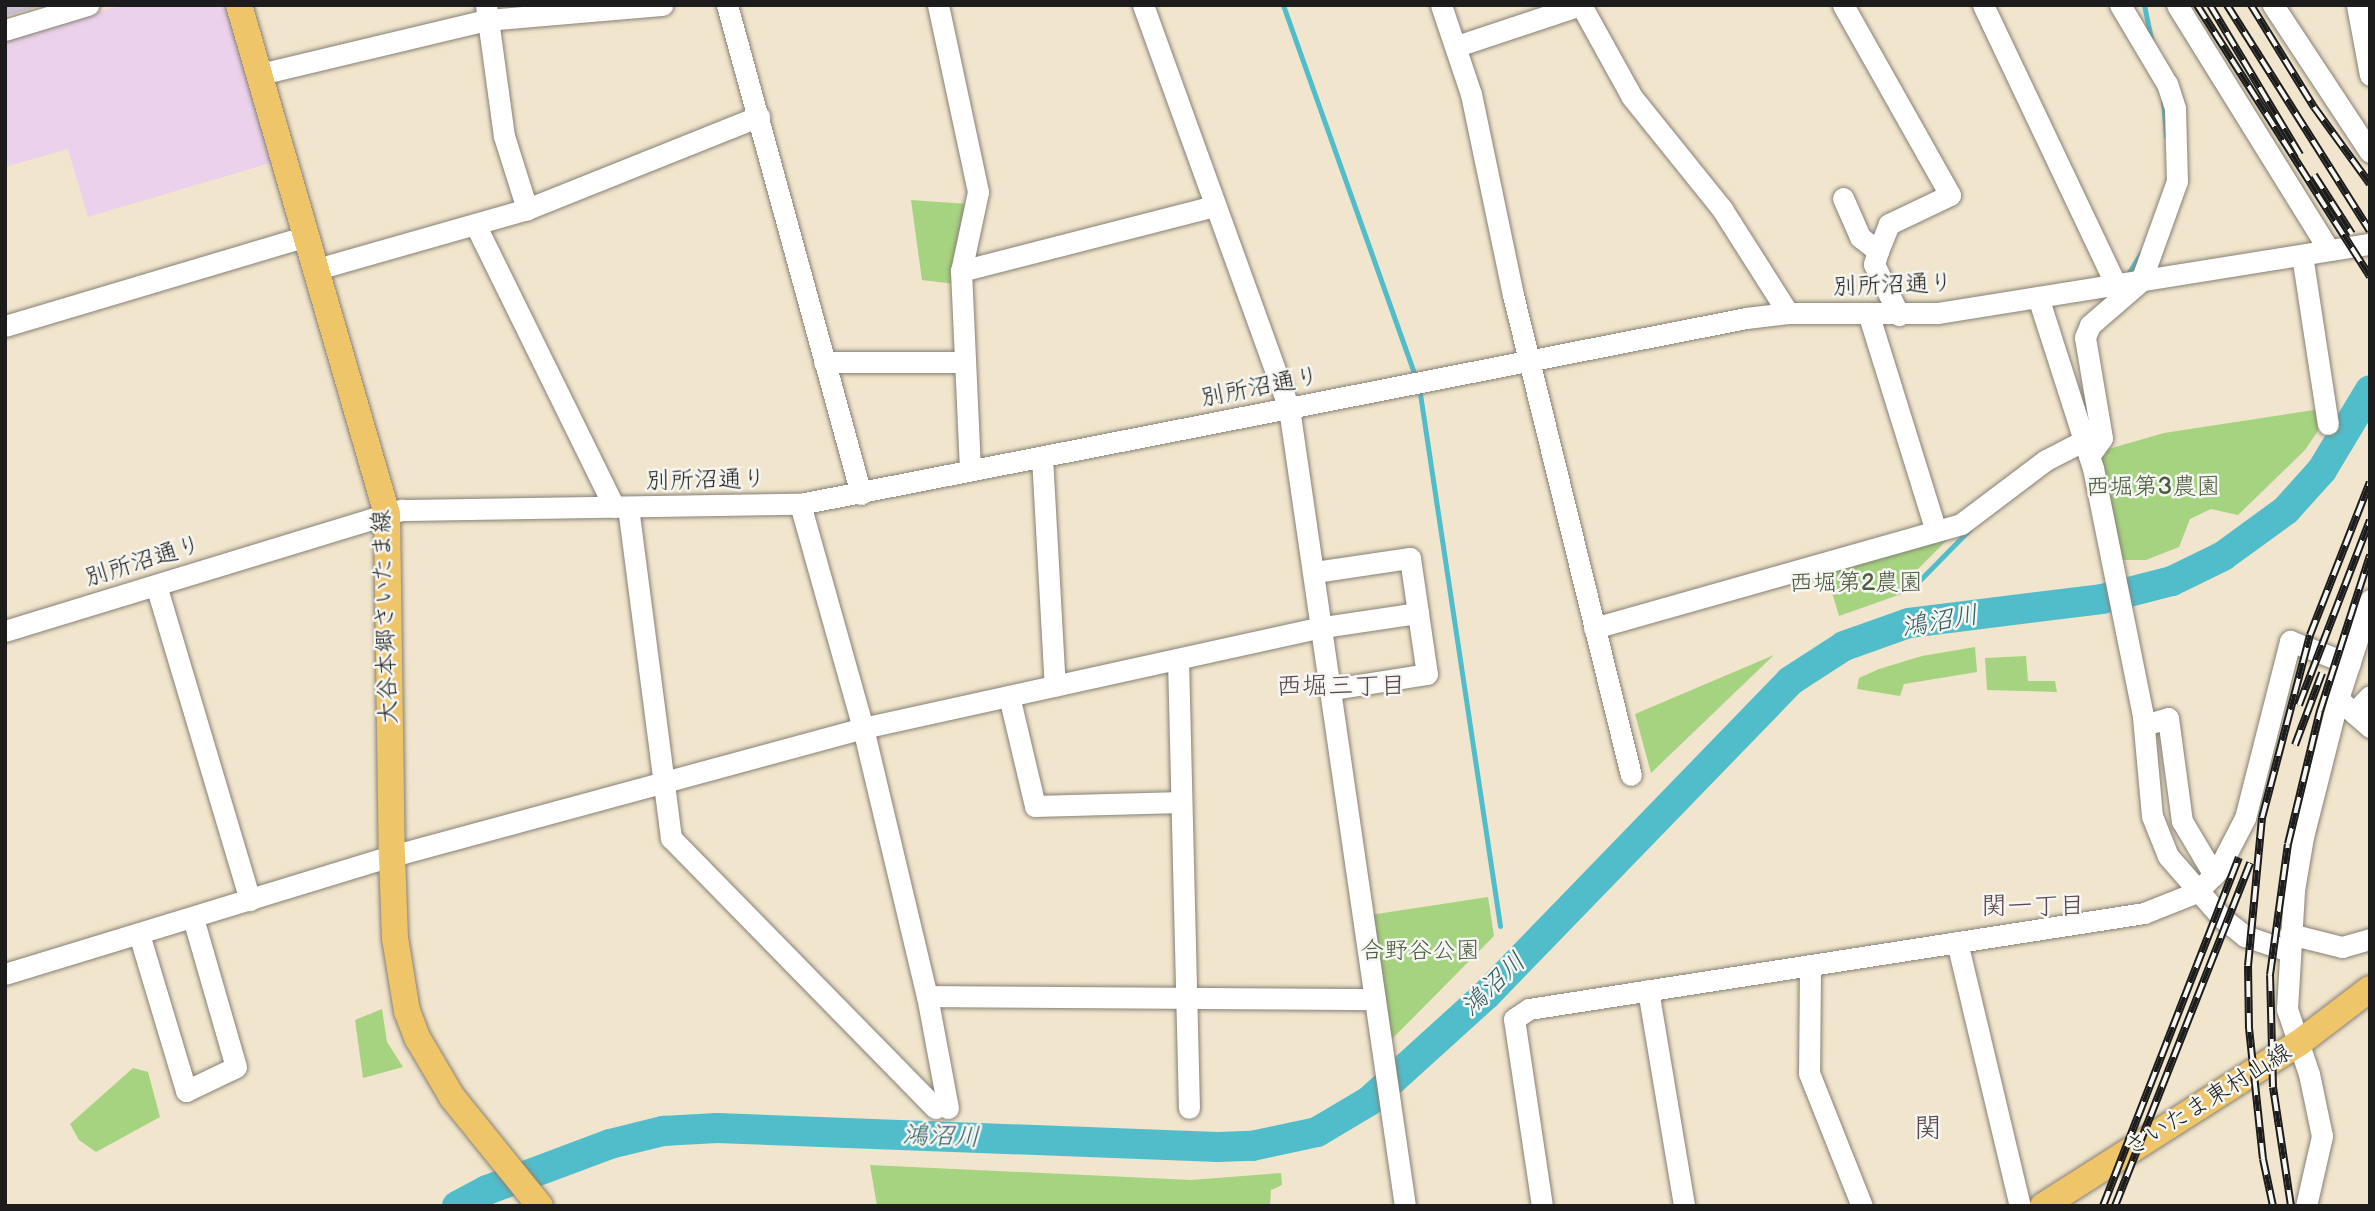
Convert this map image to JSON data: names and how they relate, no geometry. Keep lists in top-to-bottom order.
{
  "streets": {
    "main road": ["大谷本郷さいたま線", "さいたま東村山線"],
    "street": ["別所沼通り"]
  },
  "crossings": [
    ["別所沼通り", "大谷本郷さいたま線"]
  ],
  "districts": ["西堀三丁目", "関一丁目", "関"],
  "water": ["鴻沼川"],
  "parks": ["西堀第3農園", "西堀第2農園", "合野谷公園"]
}
